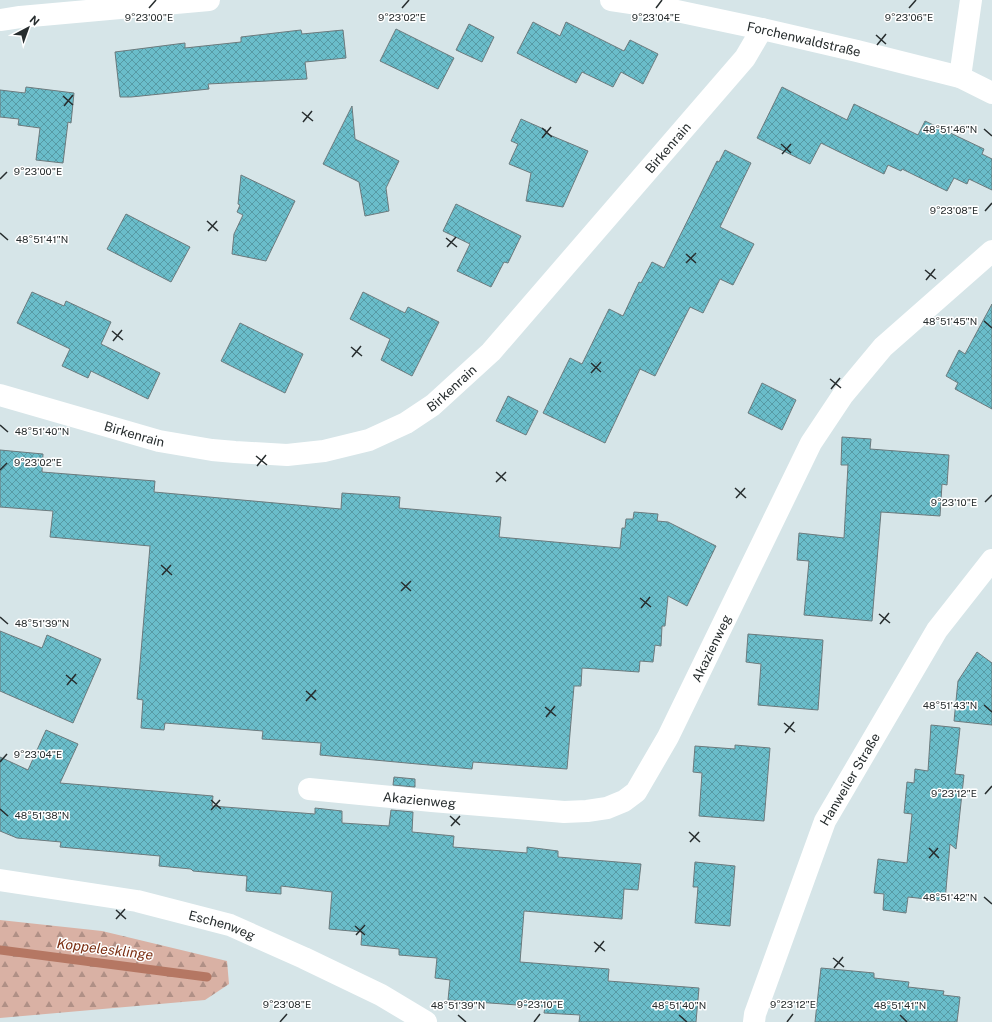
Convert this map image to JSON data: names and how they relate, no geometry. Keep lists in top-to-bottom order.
{
  "streets": {
    "street": [
      "Forchenwaldstraße",
      "Birkenrain",
      "Akazienweg",
      "Hanweiler Straße",
      "Eschenweg"
    ]
  },
  "crossings": [
    ["Forchenwaldstraße", "Birkenrain"]
  ],
  "water": ["Koppelesklinge"],
  "north": "top right",
  "coordinates": [
    "9°23'00\"E",
    "9°23'02\"E",
    "9°23'04\"E",
    "9°23'06\"E",
    "48°51'46\"N",
    "9°23'08\"E",
    "48°51'41\"N",
    "48°51'45\"N",
    "48°51'40\"N",
    "9°23'10\"E",
    "48°51'39\"N",
    "48°51'43\"N",
    "9°23'12\"E",
    "48°51'38\"N",
    "48°51'42\"N"
  ]
}
